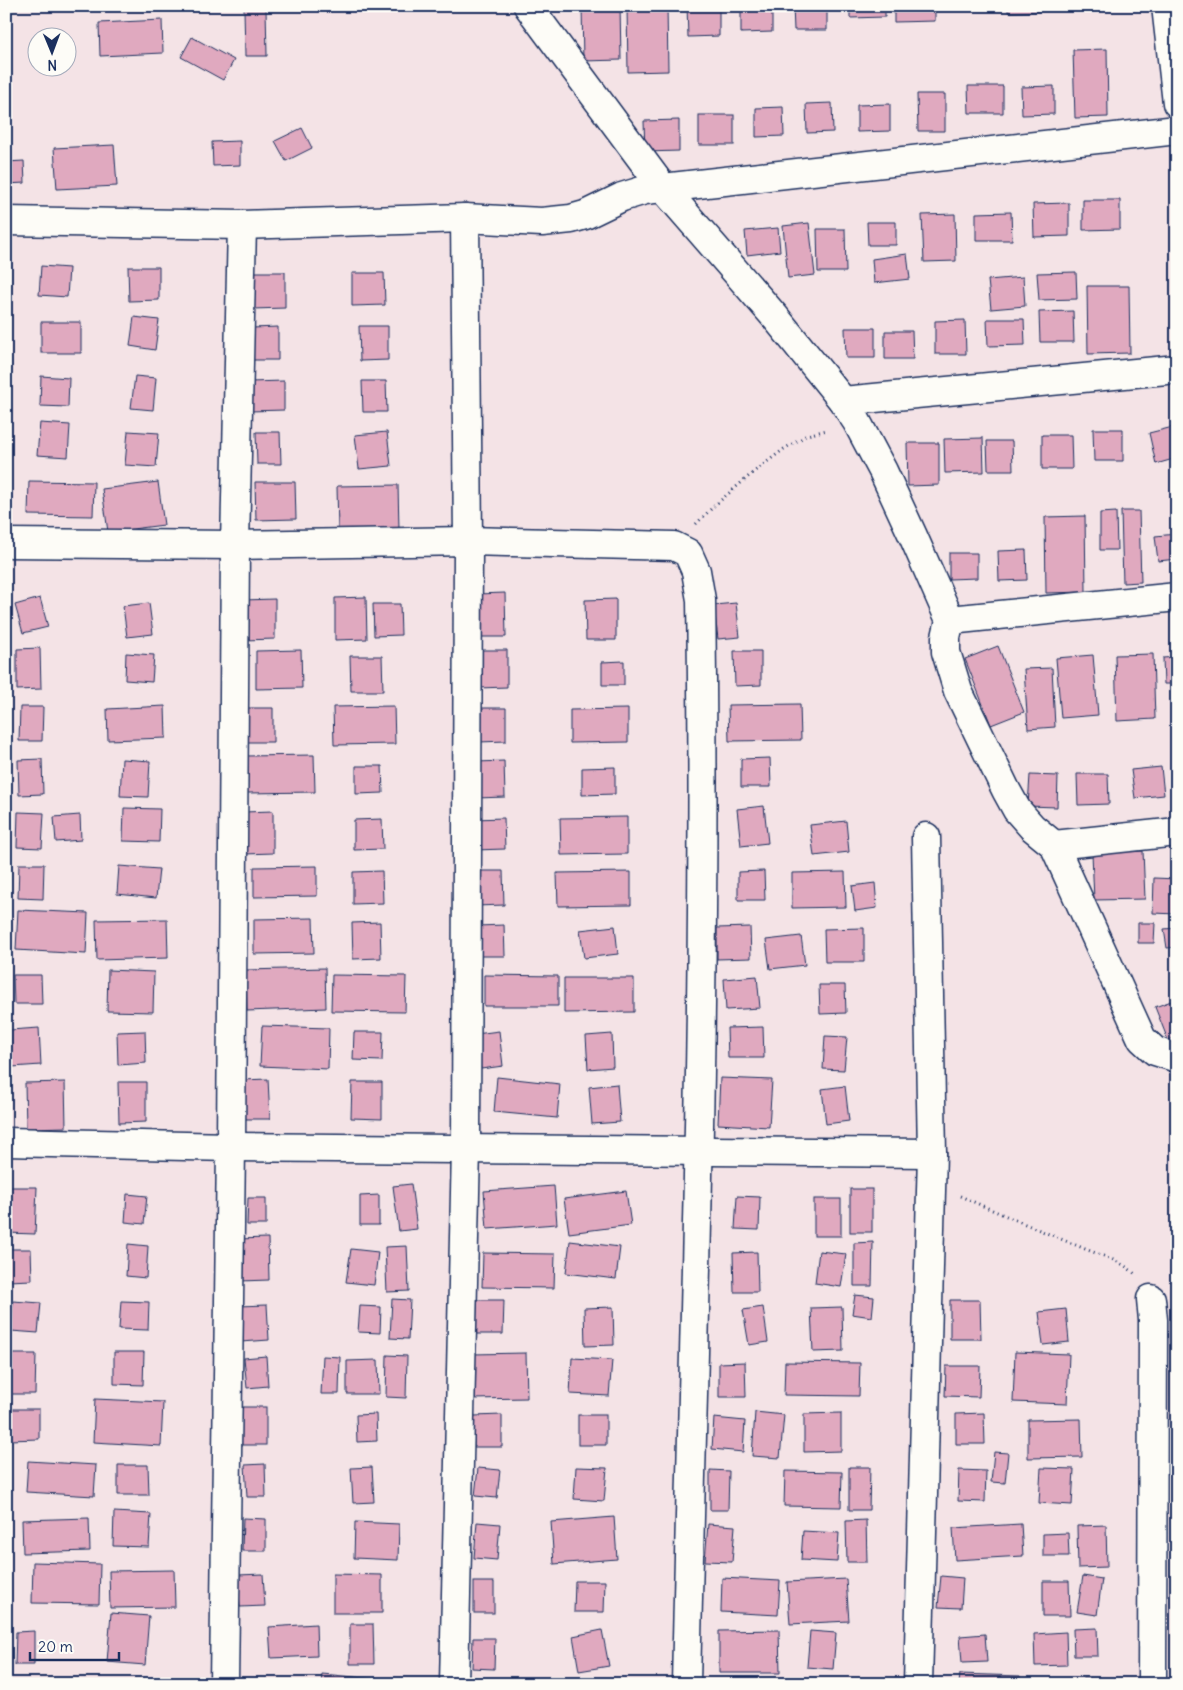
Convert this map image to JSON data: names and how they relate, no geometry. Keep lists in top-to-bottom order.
{
  "scale_bar": "20 m",
  "north": "bottom"
}
